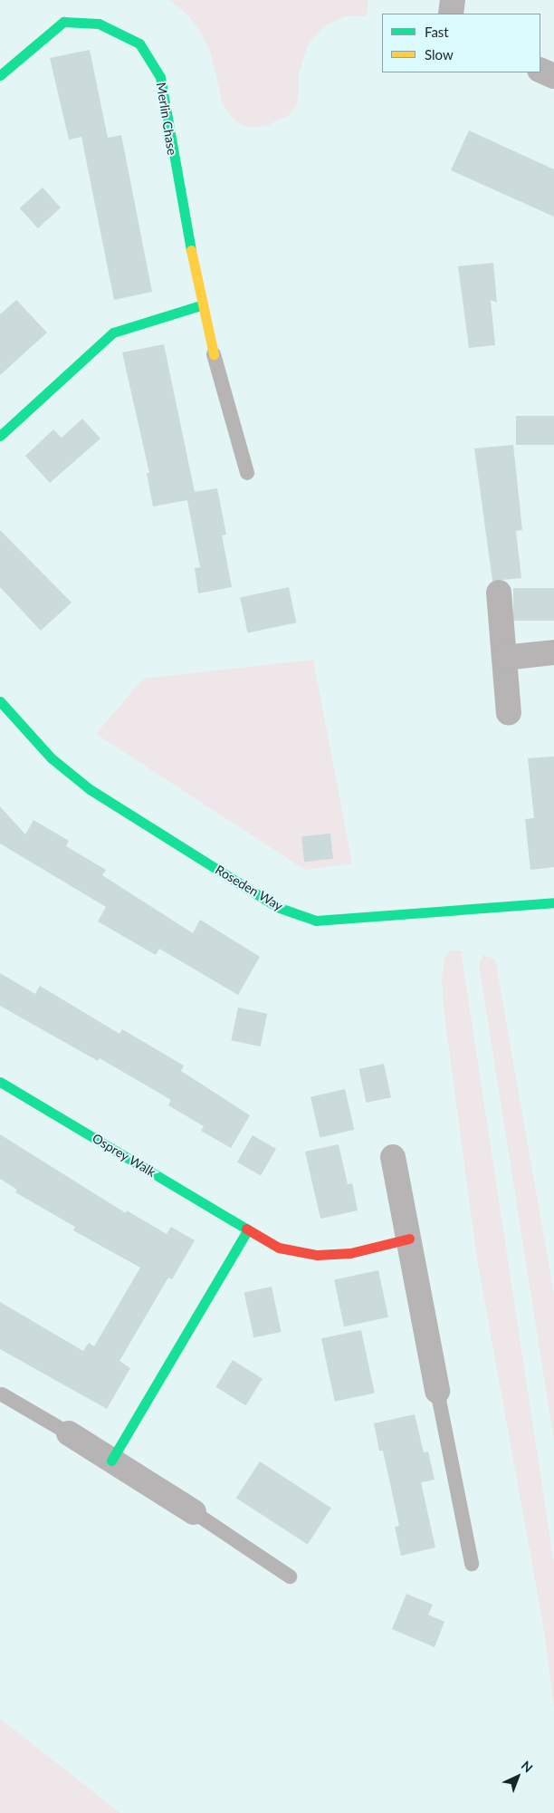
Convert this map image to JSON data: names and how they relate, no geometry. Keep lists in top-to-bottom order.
{
  "streets": {
    "street": ["Merlin Chase", "Roseden Way", "Osprey Walk"]
  },
  "legend": ["Fast", "Slow"],
  "north": "top right"
}
